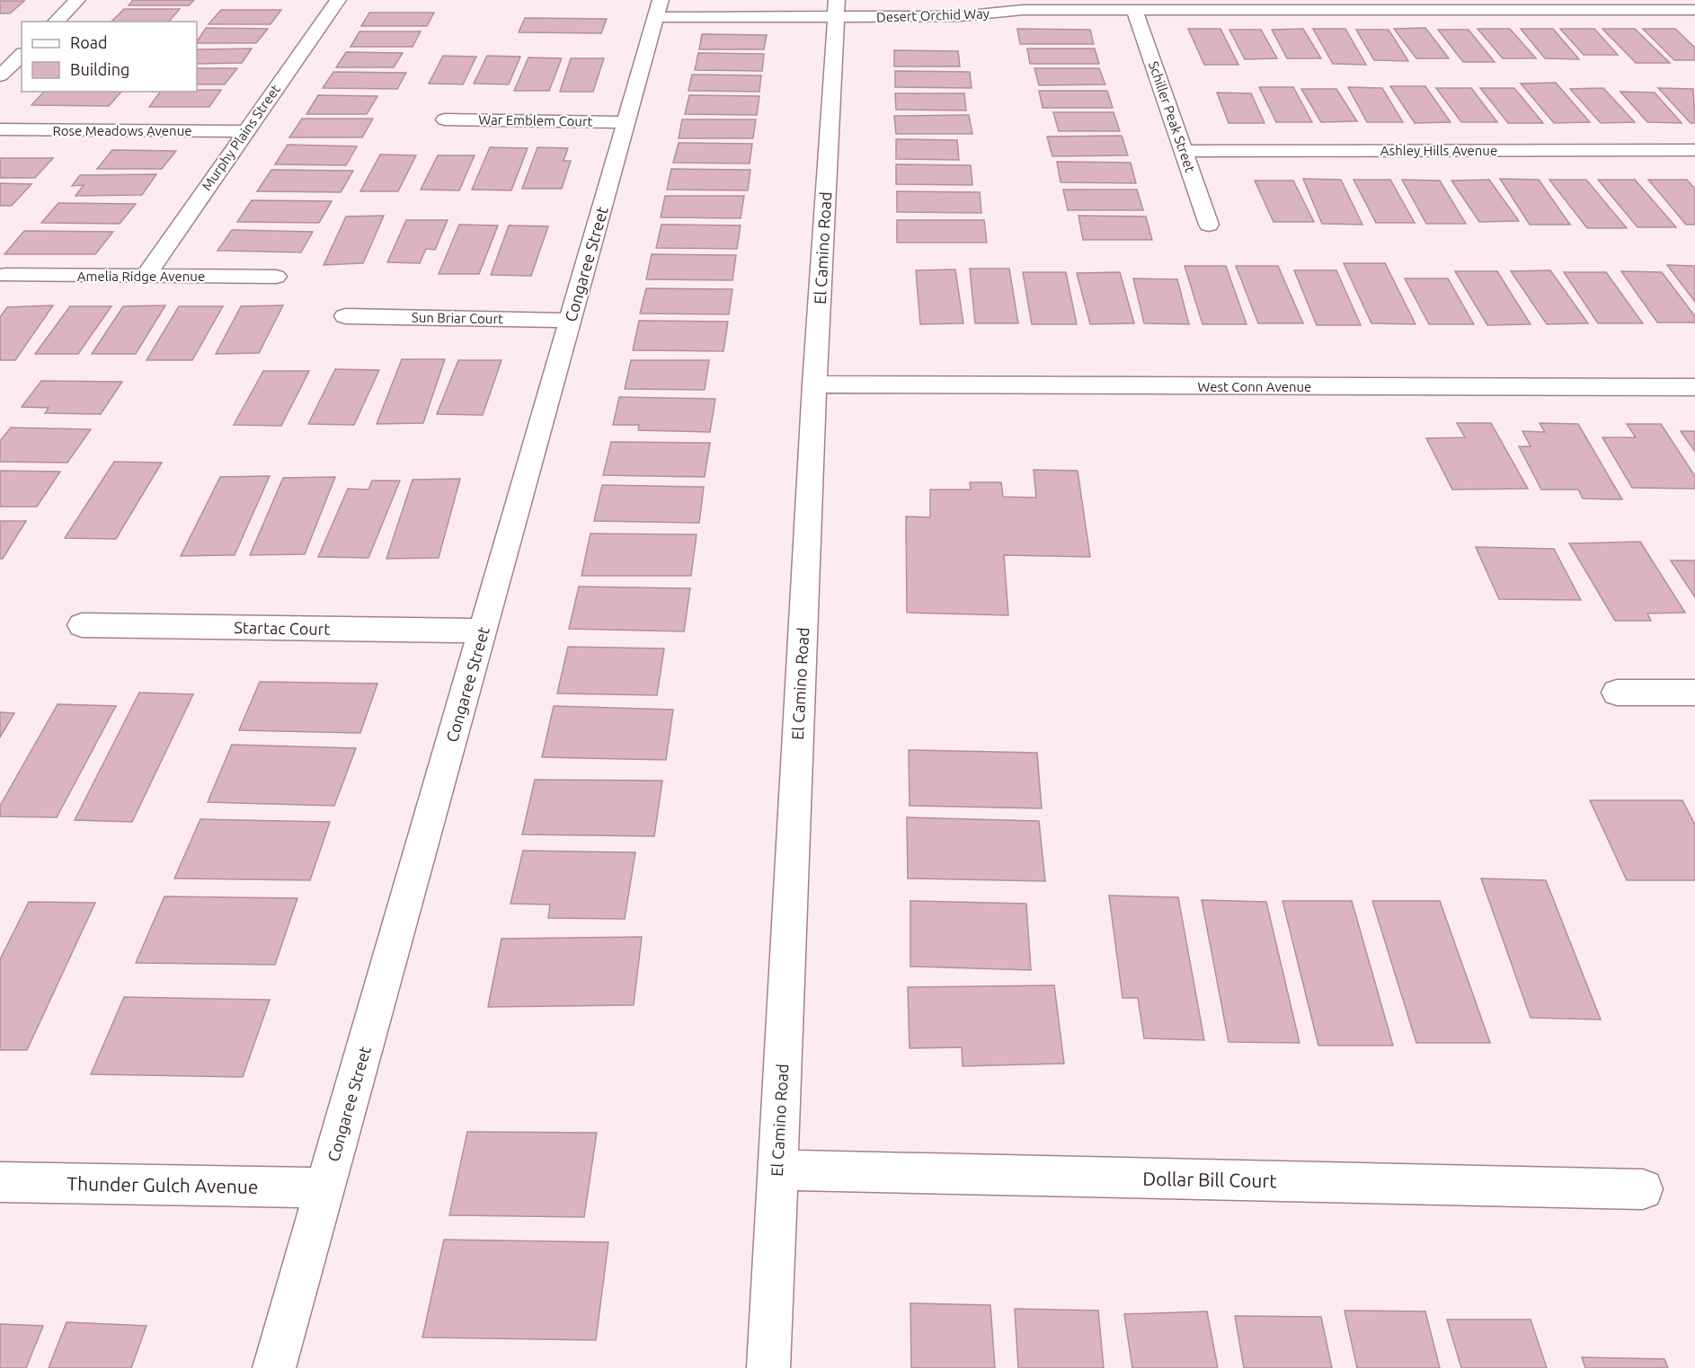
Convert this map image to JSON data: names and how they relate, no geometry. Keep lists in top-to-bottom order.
{
  "streets": {
    "street": [
      "Desert Orchid Way",
      "Schiller Peak Street",
      "War Emblem Court",
      "Rose Meadows Avenue",
      "Murphy Plains Street",
      "Ashley Hills Avenue",
      "El Camino Road",
      "Congaree Street",
      "Amelia Ridge Avenue",
      "Sun Briar Court",
      "West Conn Avenue",
      "Startac Court",
      "Dollar Bill Court",
      "Thunder Gulch Avenue"
    ]
  },
  "crossings": [
    ["Desert Orchid Way", "Schiller Peak Street"],
    ["Desert Orchid Way", "El Camino Road"],
    ["Desert Orchid Way", "Congaree Street"],
    ["Schiller Peak Street", "Ashley Hills Avenue"],
    ["War Emblem Court", "Congaree Street"],
    ["Rose Meadows Avenue", "Murphy Plains Street"],
    ["Murphy Plains Street", "Amelia Ridge Avenue"],
    ["El Camino Road", "West Conn Avenue"],
    ["El Camino Road", "Dollar Bill Court"],
    ["Congaree Street", "Sun Briar Court"],
    ["Congaree Street", "Startac Court"],
    ["Congaree Street", "Thunder Gulch Avenue"]
  ],
  "legend": ["Road", "Building"]
}
